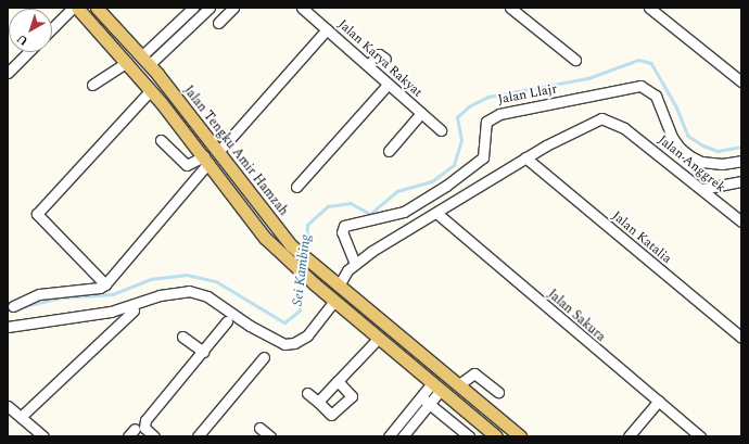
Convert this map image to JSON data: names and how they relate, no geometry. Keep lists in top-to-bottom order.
{
  "streets": {
    "main road": ["Jalan Tengku Amir Hamzah"],
    "street": [
      "Jalan Karya Rakyat",
      "Jalan Llajr",
      "Jalan Anggrek",
      "Jalan Katalia",
      "Jalan Sakura"
    ]
  },
  "crossings": [
    ["Jalan Anggrek", "Jalan Katalia"]
  ],
  "water": ["Sei Kambing"],
  "north": "bottom left"
}
